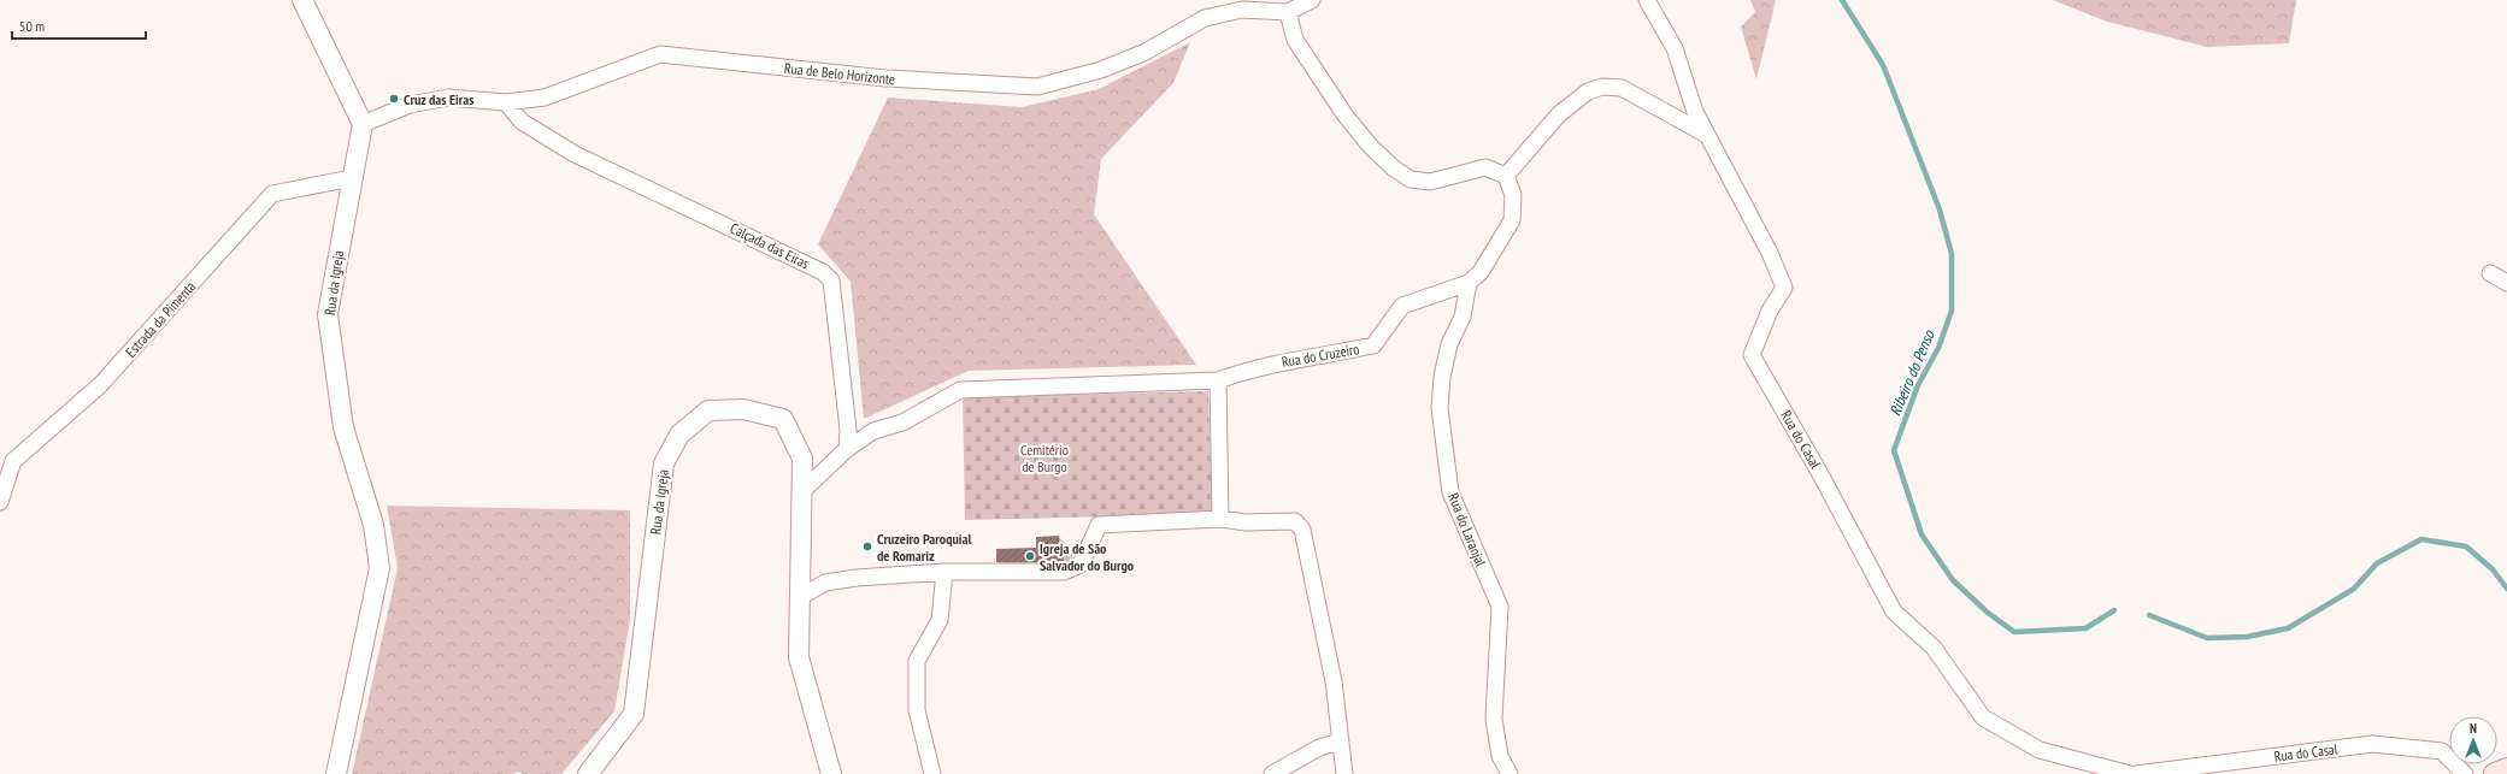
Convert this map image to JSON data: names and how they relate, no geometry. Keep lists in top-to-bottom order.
{
  "streets": {
    "street": [
      "Rua de Belo Horizonte",
      "Calçada das Eiras",
      "Rua da Igreja",
      "Estrada da Pimenta",
      "Rua do Cruzeiro",
      "Rua do Casal",
      "Rua do Laranjal"
    ]
  },
  "crossings": [
    ["Rua de Belo Horizonte", "Calçada das Eiras"],
    ["Rua de Belo Horizonte", "Rua da Igreja"],
    ["Calçada das Eiras", "Rua do Cruzeiro"],
    ["Rua da Igreja", "Estrada da Pimenta"],
    ["Rua do Cruzeiro", "Rua do Laranjal"]
  ],
  "water": ["Ribeiro do Penso"],
  "parks": ["Cemitério de Burgo"],
  "places": ["Cruz das Eiras", "Cruzeiro Paroquial de Romariz", "Igreja de São Salvador do Burgo"],
  "scale_bar": "50 m",
  "north": "top"
}
